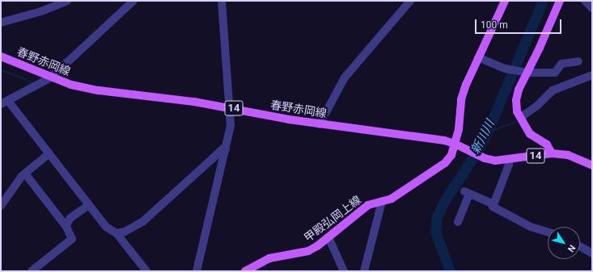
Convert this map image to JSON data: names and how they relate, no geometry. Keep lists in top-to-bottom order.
{
  "streets": {
    "main road": ["春野赤岡線", "14", "甲殿弘岡上線"]
  },
  "crossings": [
    ["春野赤岡線", "甲殿弘岡上線"]
  ],
  "water": ["新川川"],
  "scale_bar": "100 m",
  "north": "bottom right"
}
